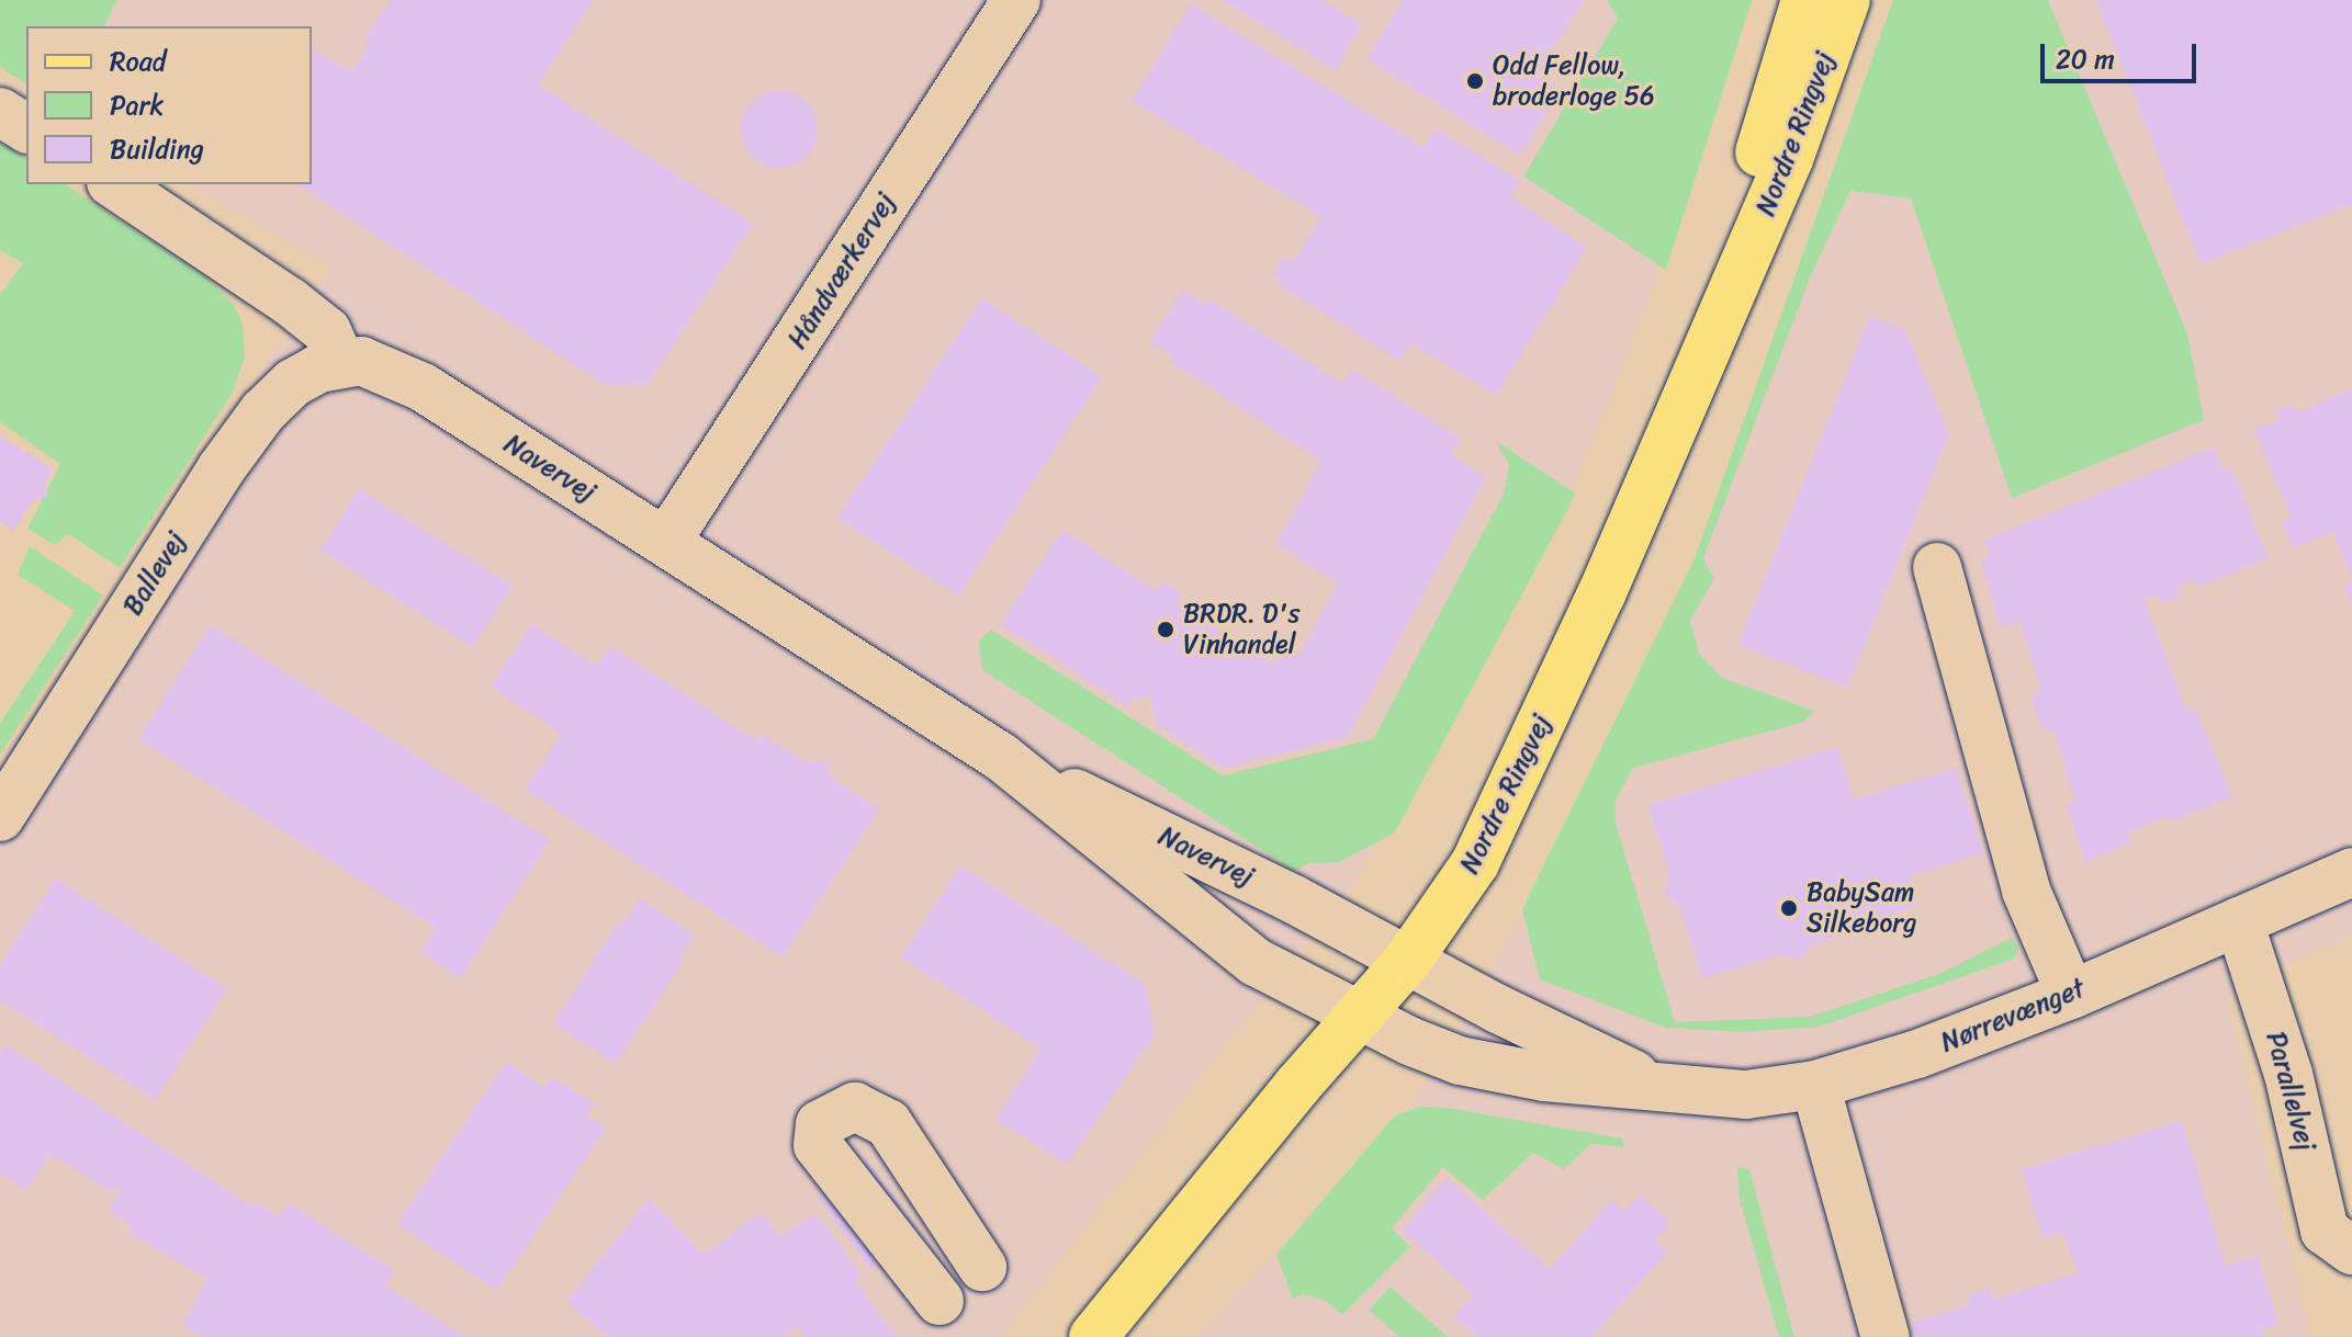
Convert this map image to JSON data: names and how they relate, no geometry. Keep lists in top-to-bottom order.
{
  "streets": {
    "main road": ["Nordre Ringvej"],
    "street": [
      "Håndværkervej",
      "Navervej",
      "Ballevej",
      "Nørrevænget",
      "Parallelvej"
    ]
  },
  "crossings": [
    ["Nordre Ringvej", "Navervej"],
    ["Nordre Ringvej", "Nørrevænget"],
    ["Håndværkervej", "Navervej"],
    ["Navervej", "Ballevej"],
    ["Navervej", "Nørrevænget"],
    ["Nørrevænget", "Parallelvej"]
  ],
  "places": ["Odd Fellow, broderloge 56", "BRDR. D's Vinhandel", "BabySam Silkeborg"],
  "legend": ["Road", "Park", "Building"],
  "scale_bar": "20 m"
}
